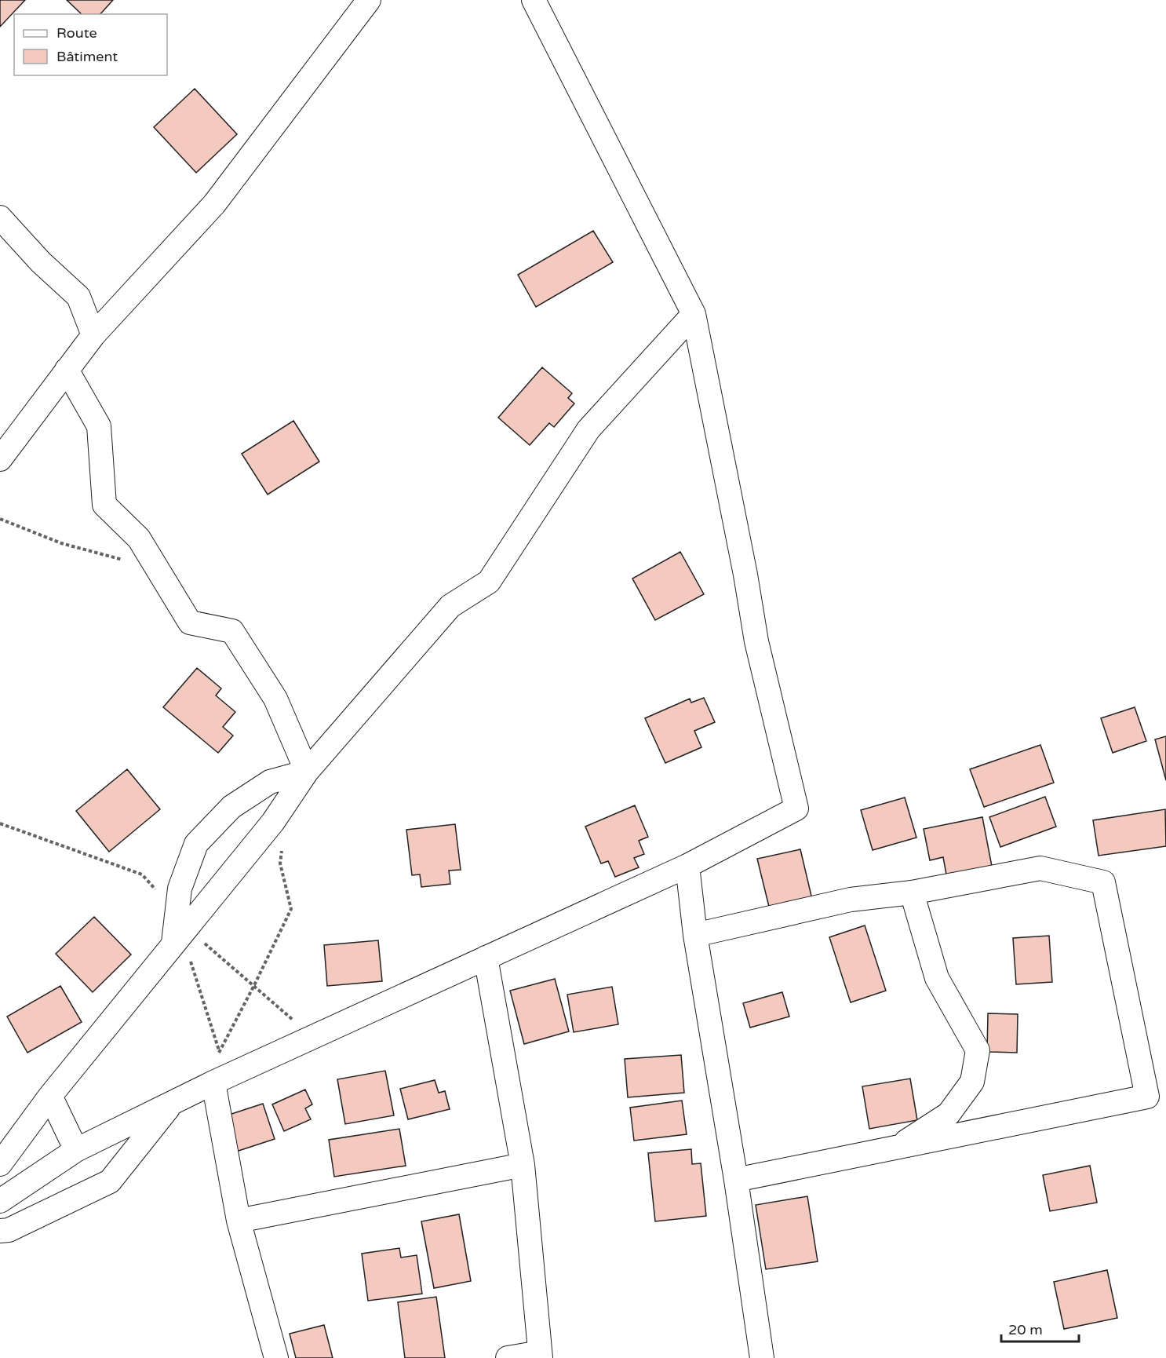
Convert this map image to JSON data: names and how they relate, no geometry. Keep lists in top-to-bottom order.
{
  "legend": ["Route", "Bâtiment"],
  "scale_bar": "20 m"
}
